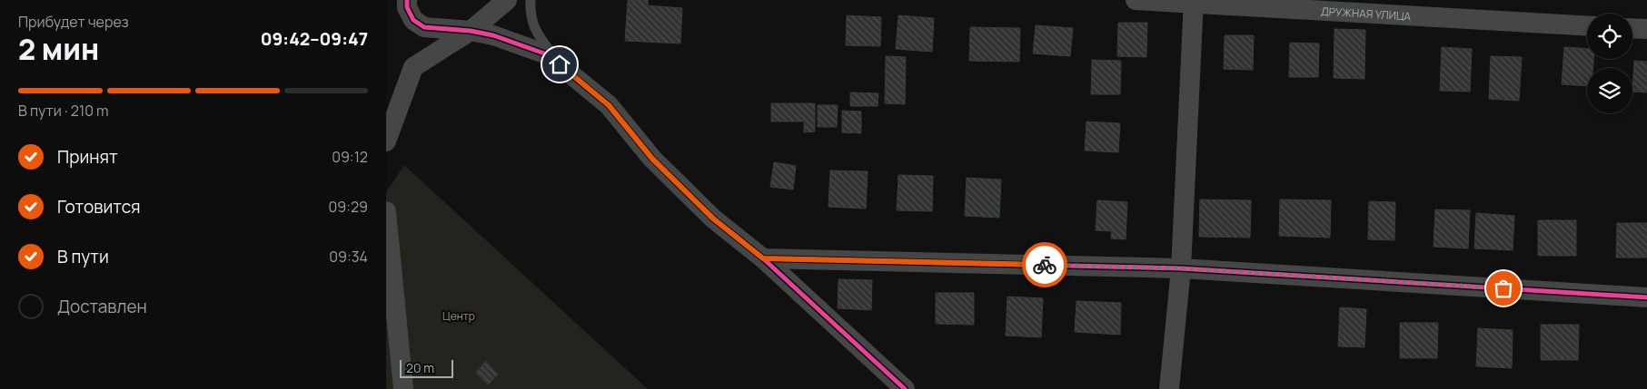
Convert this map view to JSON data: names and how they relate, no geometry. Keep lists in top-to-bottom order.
{
  "streets": {
    "street": ["ДРУЖНАЯ УЛИЦА"]
  },
  "parks": ["Центр"],
  "scale_bar": "20 m",
  "page": {
    "heading": ["2 мин", "Прибудет через", "09:42–09:47"],
    "bar": "В пути · 210 m",
    "list": [
      ["Принят", "09:12"],
      ["Готовится", "09:29"],
      ["В пути", "09:34"],
      "Доставлен"
    ],
    "scale": "20 m"
  }
}
